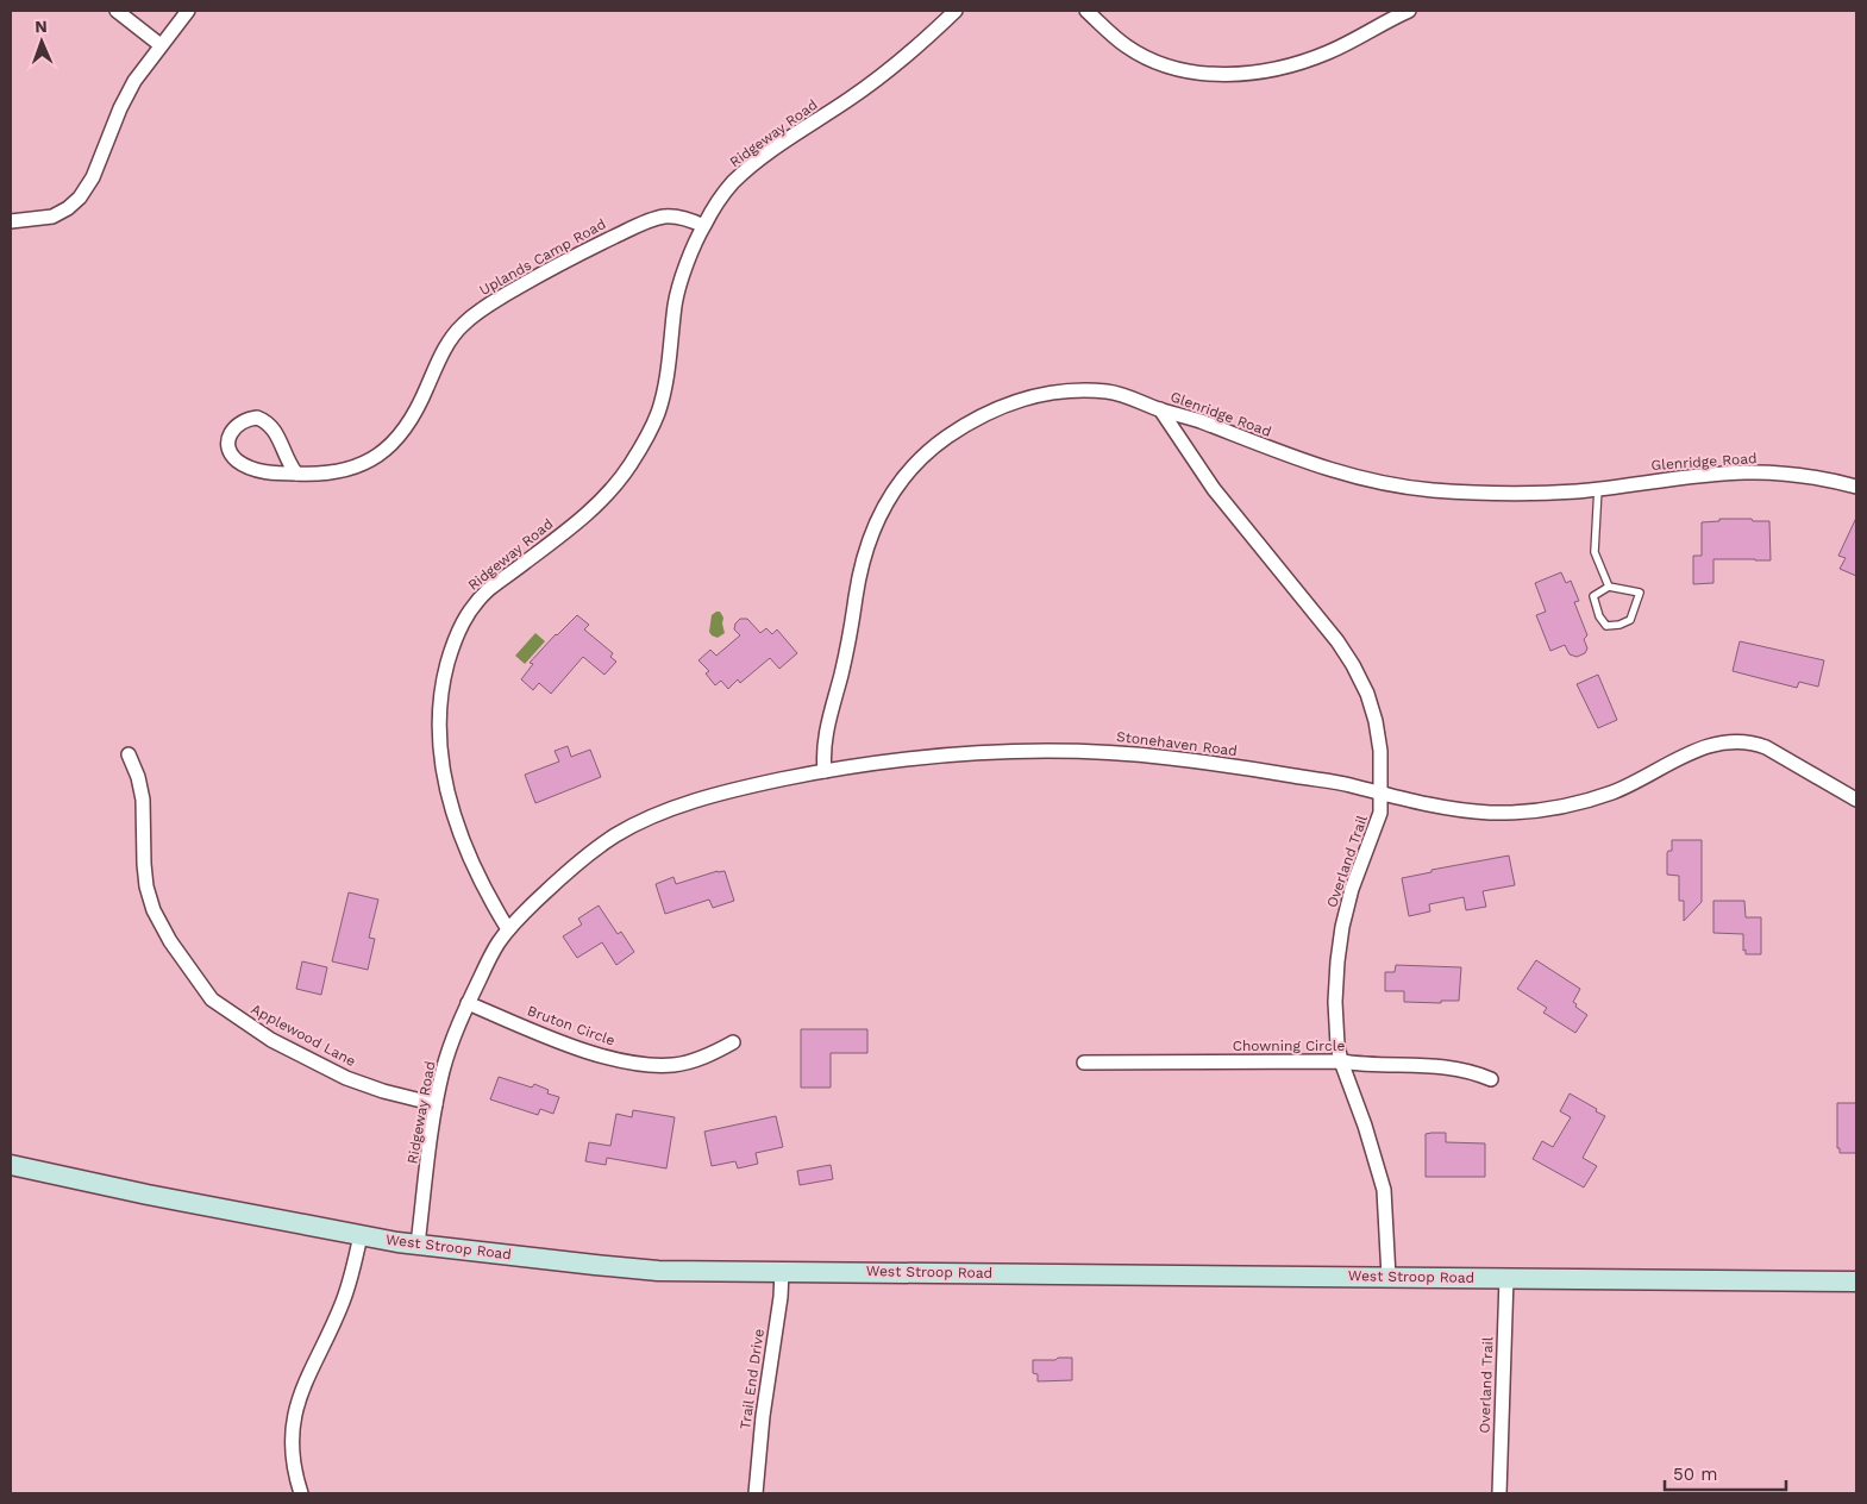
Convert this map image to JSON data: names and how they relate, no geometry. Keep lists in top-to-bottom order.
{
  "streets": {
    "main road": ["West Stroop Road"],
    "street": [
      "Ridgeway Road",
      "Uplands Camp Road",
      "Glenridge Road",
      "Stonehaven Road",
      "Overland Trail",
      "Bruton Circle",
      "Applewood Lane",
      "Chowning Circle",
      "Trail End Drive"
    ]
  },
  "crossings": [
    ["Ridgeway Road", "Uplands Camp Road"],
    ["Ridgeway Road", "Stonehaven Road"],
    ["Ridgeway Road", "Bruton Circle"],
    ["Ridgeway Road", "Applewood Lane"],
    ["Ridgeway Road", "West Stroop Road"],
    ["Glenridge Road", "Stonehaven Road"],
    ["Glenridge Road", "Overland Trail"],
    ["Stonehaven Road", "Overland Trail"],
    ["Overland Trail", "Chowning Circle"],
    ["Overland Trail", "West Stroop Road"],
    ["West Stroop Road", "Trail End Drive"]
  ],
  "scale_bar": "50 m",
  "north": "top"
}
